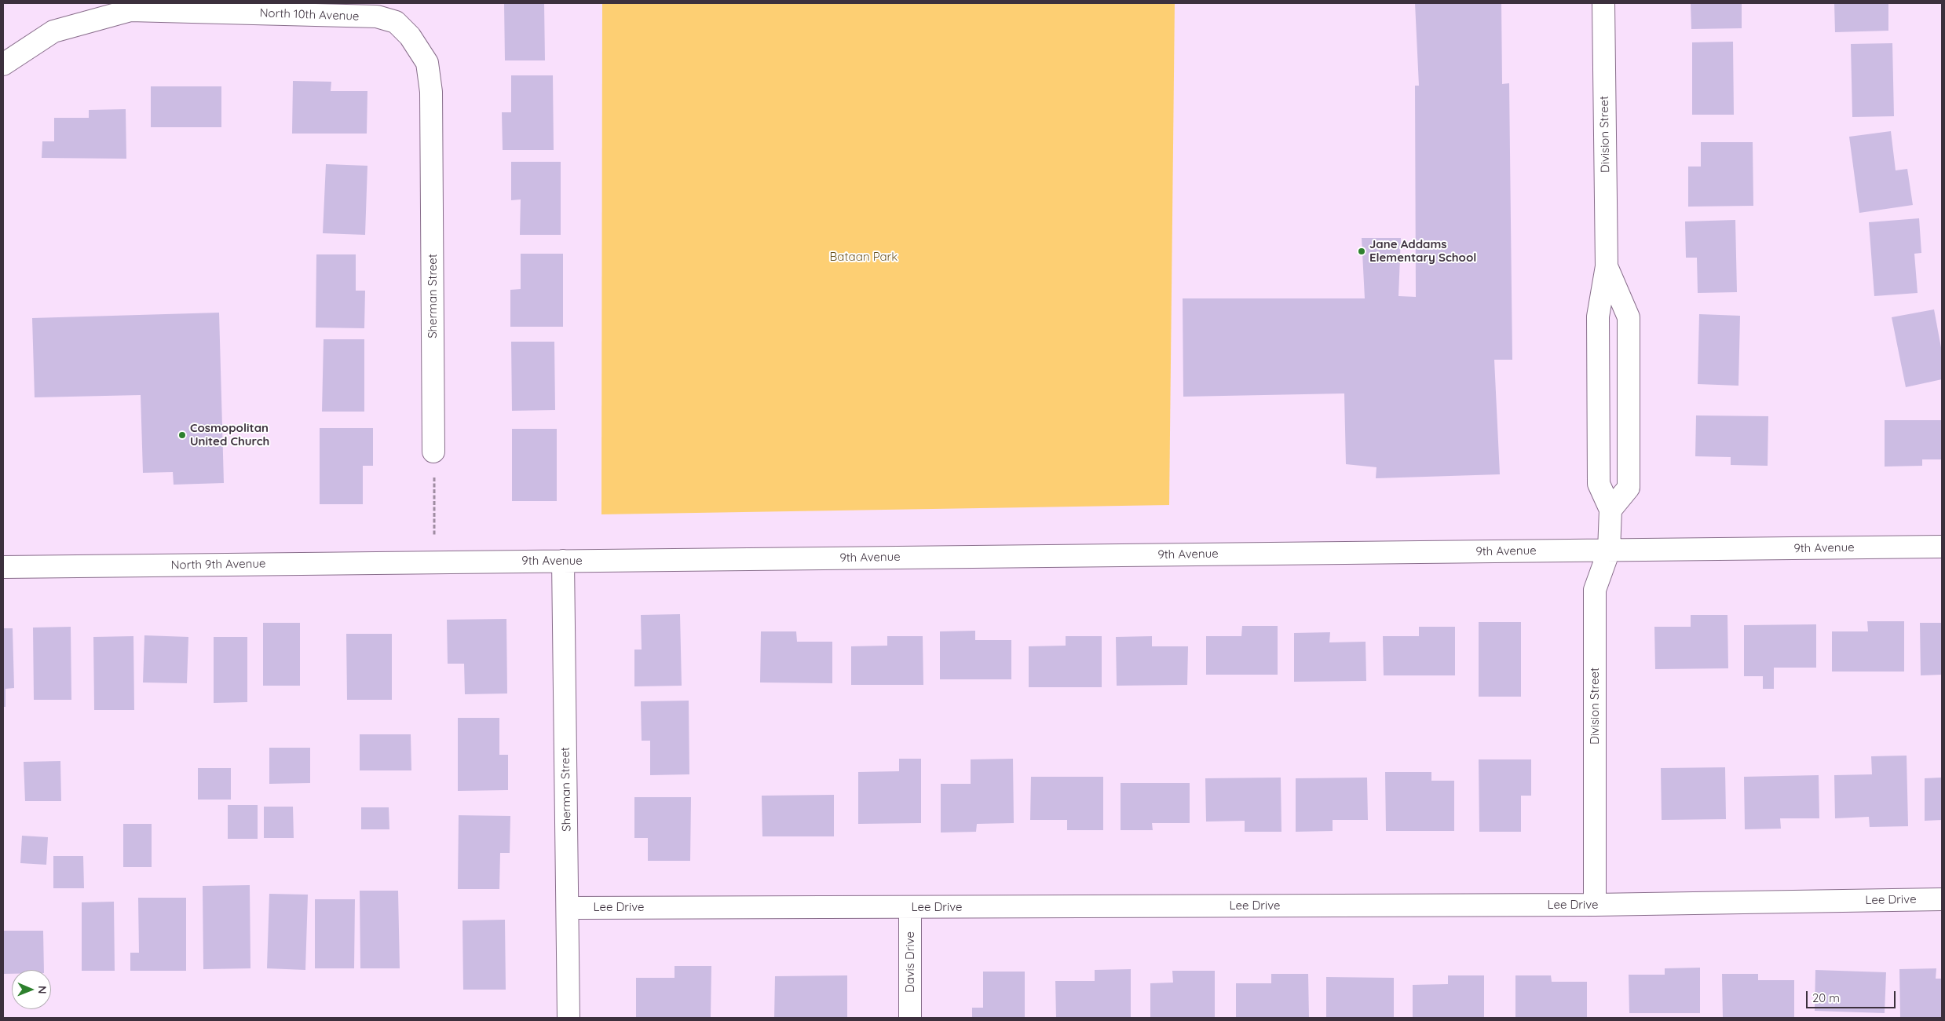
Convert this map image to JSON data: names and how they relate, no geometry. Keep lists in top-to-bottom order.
{
  "streets": {
    "street": [
      "North 10th Avenue",
      "Division Street",
      "Sherman Street",
      "9th Avenue",
      "North 9th Avenue",
      "Lee Drive",
      "Davis Drive"
    ]
  },
  "crossings": [
    ["North 10th Avenue", "Sherman Street"],
    ["Division Street", "9th Avenue"],
    ["Division Street", "Lee Drive"],
    ["Sherman Street", "9th Avenue"],
    ["Sherman Street", "Lee Drive"],
    ["9th Avenue", "North 9th Avenue"],
    ["Lee Drive", "Davis Drive"]
  ],
  "parks": ["Bataan Park"],
  "places": ["Jane Addams Elementary School", "Cosmopolitan United Church"],
  "scale_bar": "20 m",
  "north": "right"
}
